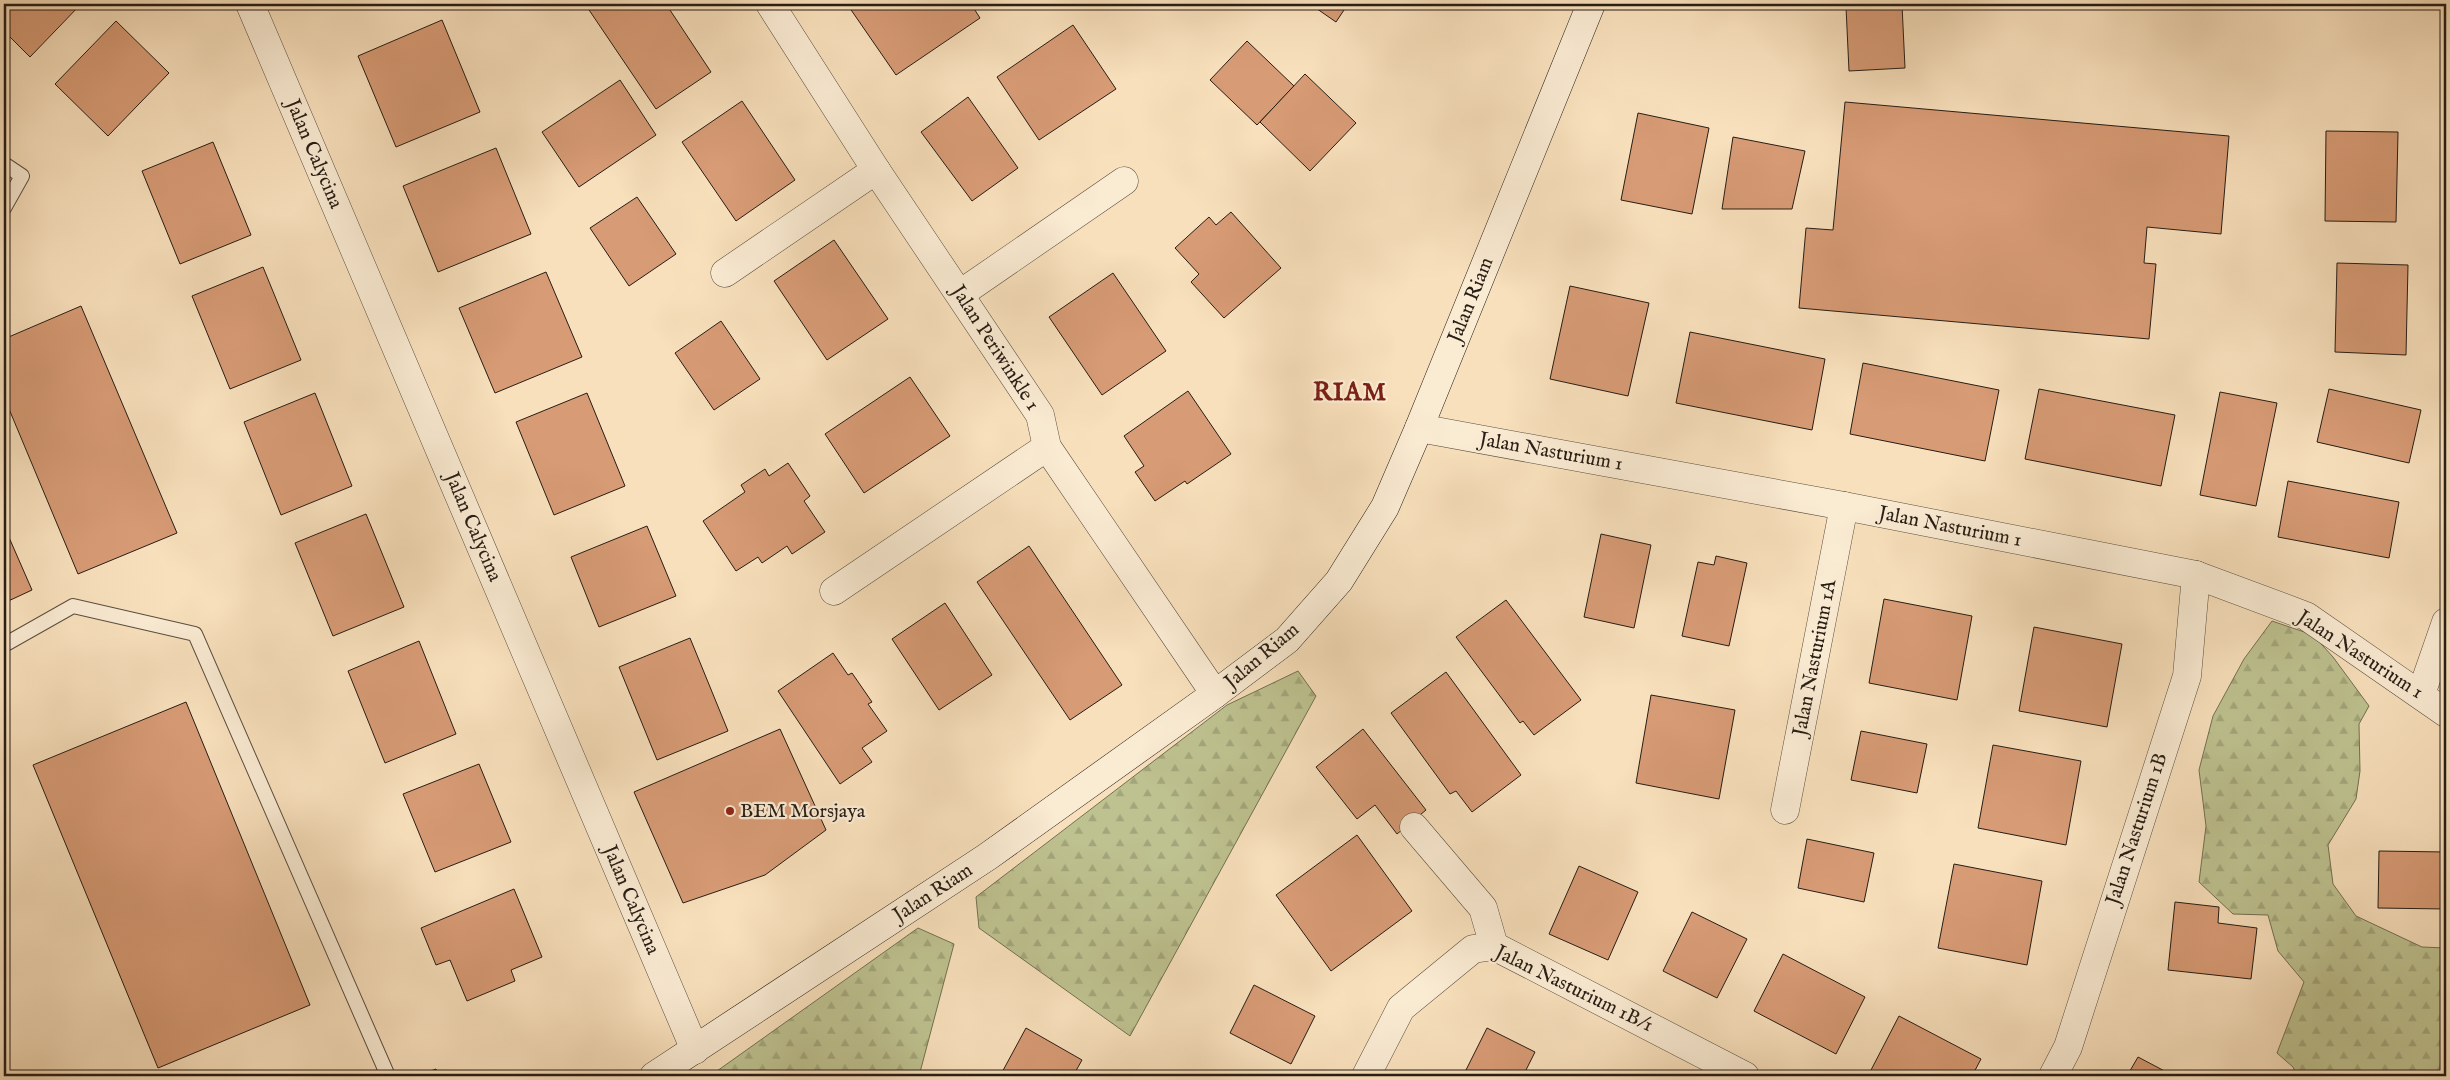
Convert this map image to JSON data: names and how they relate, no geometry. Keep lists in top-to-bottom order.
{
  "streets": {
    "street": [
      "Jalan Calycina",
      "Jalan Riam",
      "Jalan Periwinkle 1",
      "Jalan Nasturium 1",
      "Jalan Nasturium 1A",
      "Jalan Nasturium 1B",
      "Jalan Nasturium 1B/1"
    ]
  },
  "crossings": [
    ["Jalan Calycina", "Jalan Riam"],
    ["Jalan Riam", "Jalan Periwinkle 1"],
    ["Jalan Riam", "Jalan Nasturium 1"],
    ["Jalan Nasturium 1", "Jalan Nasturium 1A"],
    ["Jalan Nasturium 1", "Jalan Nasturium 1B"]
  ],
  "districts": ["RIAM"],
  "places": ["BEM Morsjaya"]
}
